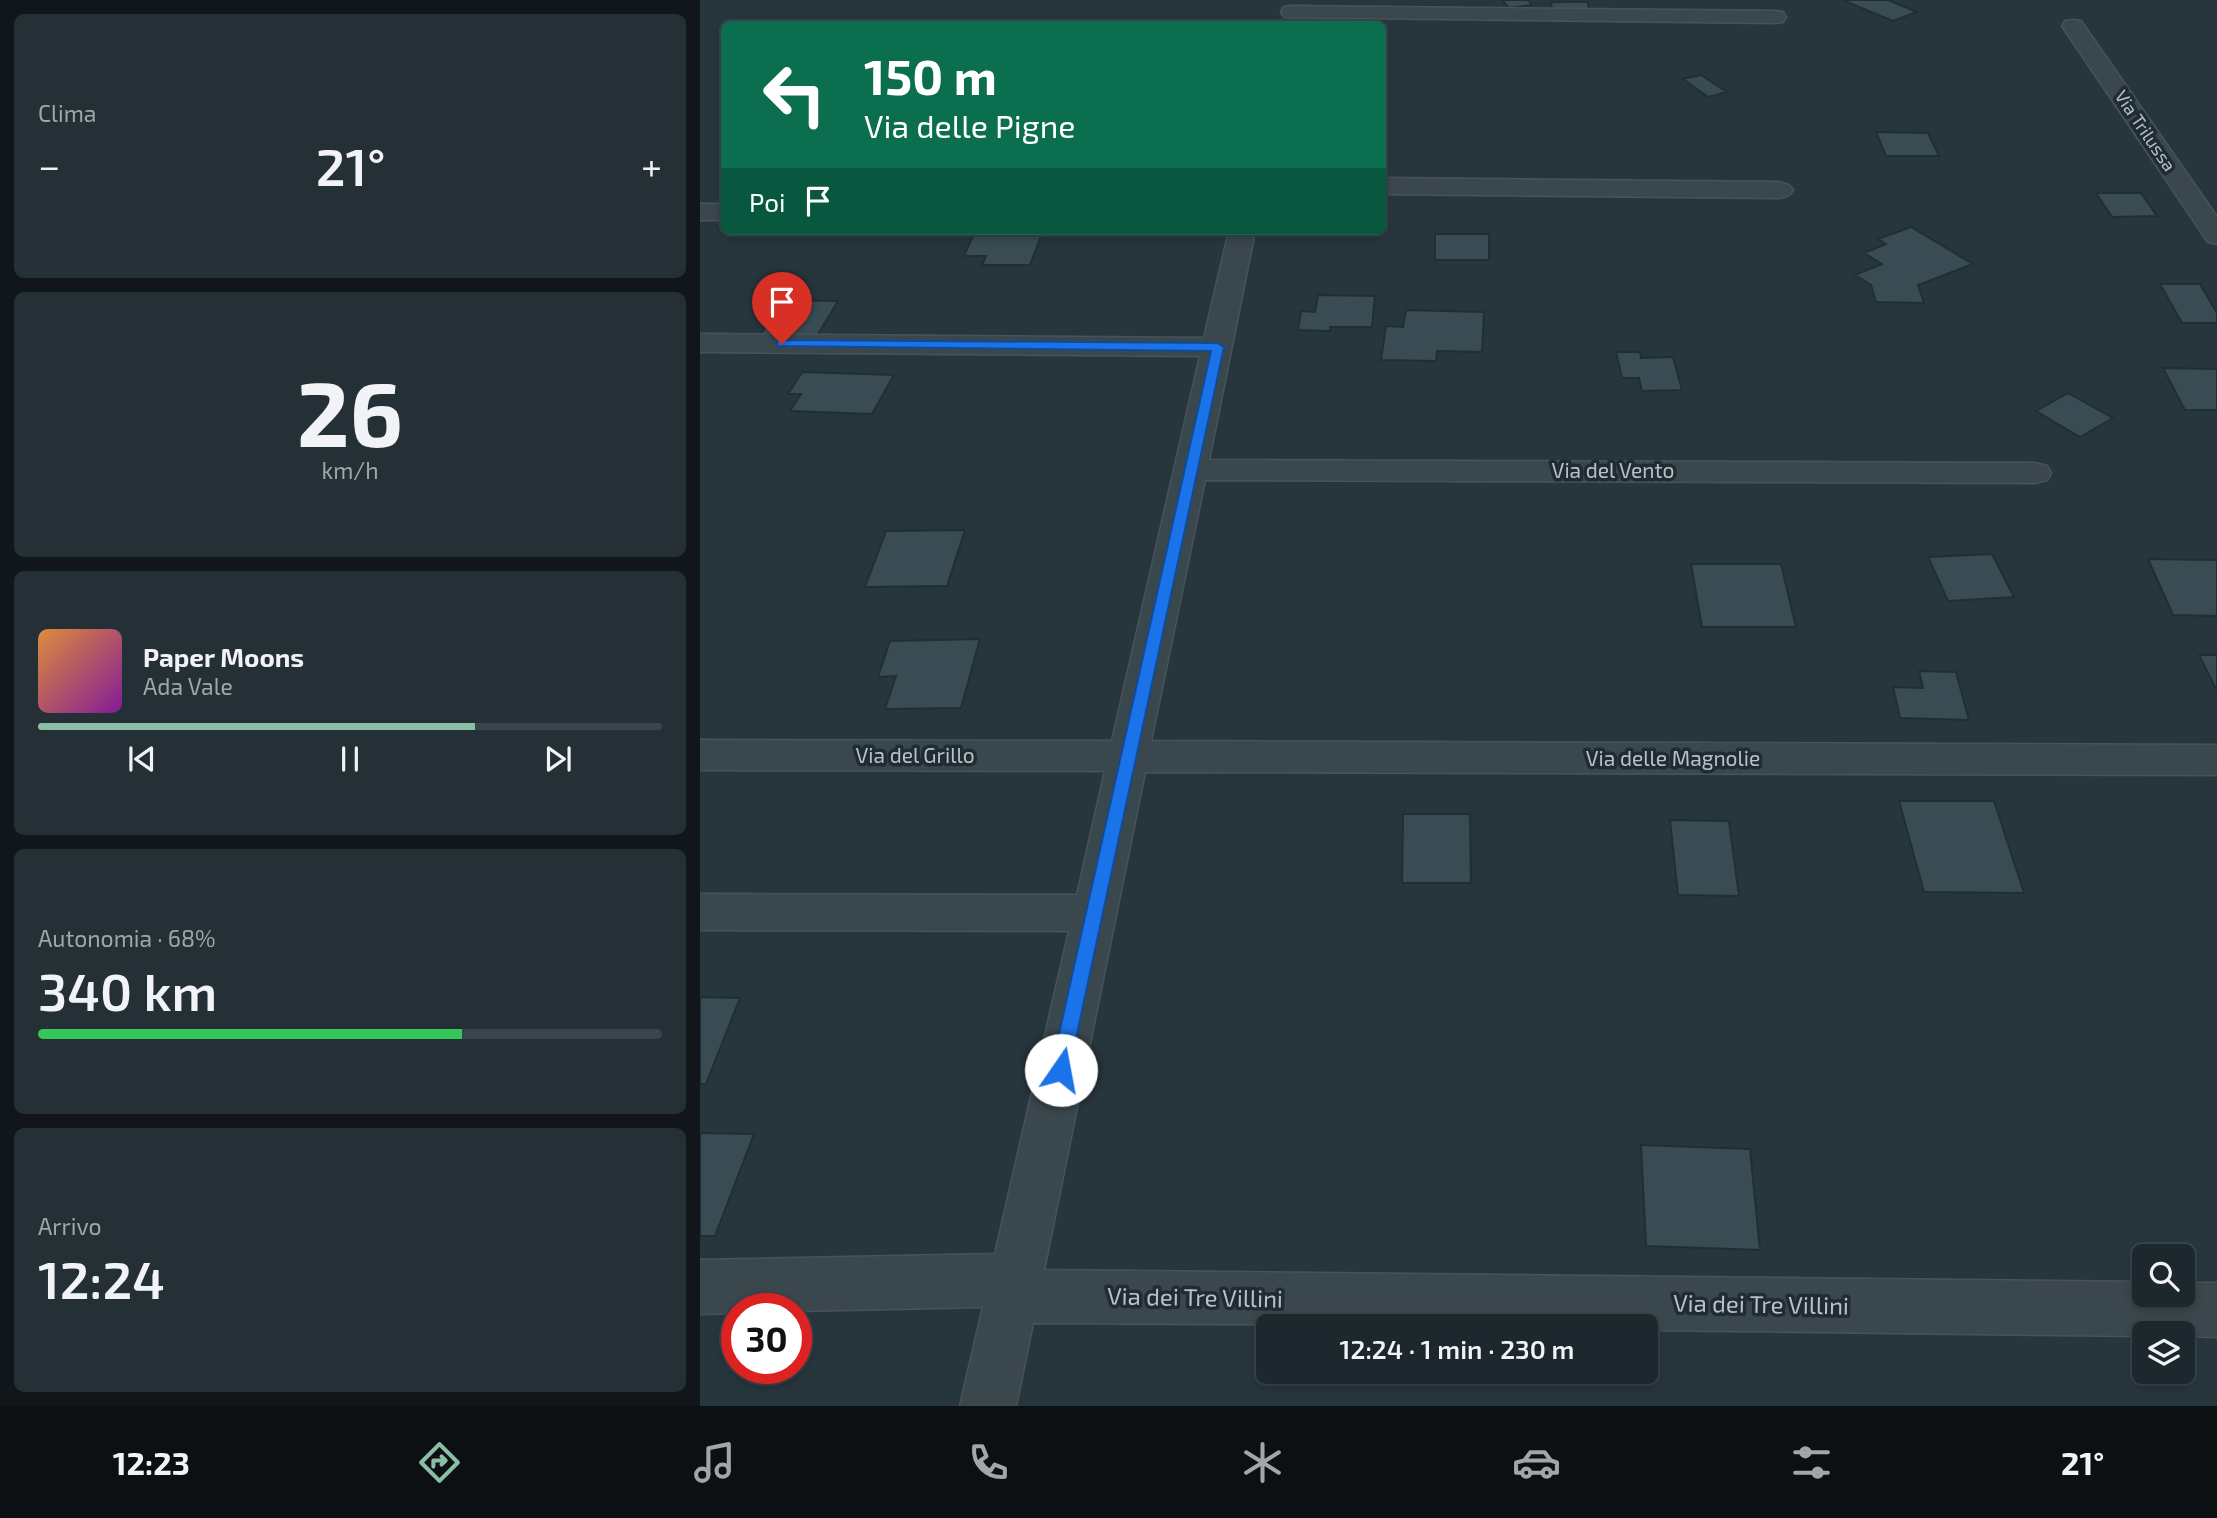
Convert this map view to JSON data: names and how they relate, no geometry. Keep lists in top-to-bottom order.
{
  "streets": {
    "street": [
      "Via Trilussa",
      "Via del Vento",
      "Via del Grillo",
      "Via delle Magnolie",
      "Via dei Tre Villini"
    ]
  },
  "crossings": [
    ["Via del Grillo", "Via delle Magnolie"]
  ],
  "page": {
    "tile": [
      "Clima",
      ["26", "km/h"],
      ["Autonomia · 68%", "340 km"],
      ["Arrivo", "12:24"]
    ],
    "turn": ["150 m", "Via delle Pigne"],
    "heat": ["−", "21°", "+"],
    "then": "Poi",
    "song": ["Paper Moons", "Ada Vale"],
    "limit": "30",
    "trip": "12:24 · 1 min · 230 m",
    "tabs": ["12:23", "21°"]
  }
}
